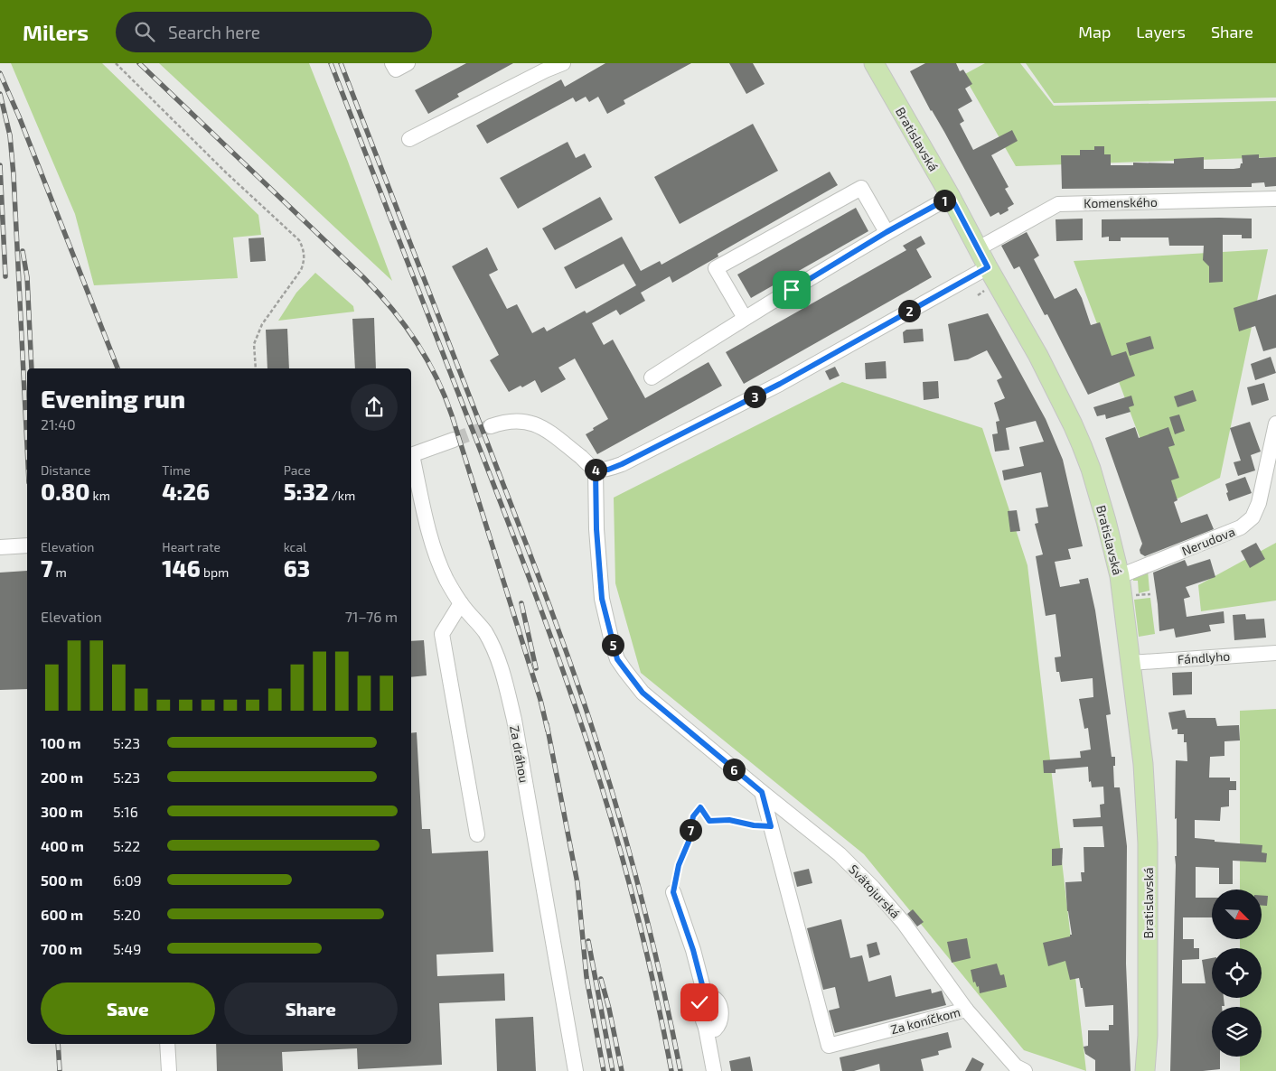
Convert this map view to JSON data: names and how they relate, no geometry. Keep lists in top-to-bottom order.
{
  "streets": {
    "main road": ["Bratislavská"],
    "street": [
      "Komenského",
      "Nerudova",
      "Fándlyho",
      "Za dráhou",
      "Svätojurská",
      "Za koníčkom"
    ]
  },
  "crossings": [
    ["Bratislavská", "Komenského"],
    ["Bratislavská", "Nerudova"],
    ["Bratislavská", "Fándlyho"],
    ["Svätojurská", "Za koníčkom"]
  ],
  "north": "bottom right",
  "page": {
    "header": "Milers",
    "search": "Search here",
    "nav": ["Map", "Layers", "Share"],
    "pins": [
      "1",
      "2",
      "3",
      "4",
      "5",
      "6",
      "7"
    ],
    "heading": ["Evening run", "21:40"],
    "stats": [
      ["Distance", "0.80 km"],
      ["Time", "4:26"],
      ["Pace", "5:32 /km"],
      ["Elevation", "7 m"],
      ["Heart rate", "146 bpm"],
      ["kcal", "63"]
    ],
    "chart": ["Elevation", "71–76 m"],
    "list": [
      {
        "name": "100 m",
        "note": "5:23"
      },
      {
        "name": "200 m",
        "note": "5:23"
      },
      {
        "name": "300 m",
        "note": "5:16"
      },
      {
        "name": "400 m",
        "note": "5:22"
      },
      {
        "name": "500 m",
        "note": "6:09"
      },
      {
        "name": "600 m",
        "note": "5:20"
      },
      {
        "name": "700 m",
        "note": "5:49"
      }
    ],
    "buttons": ["Save", "Share"]
  }
}
